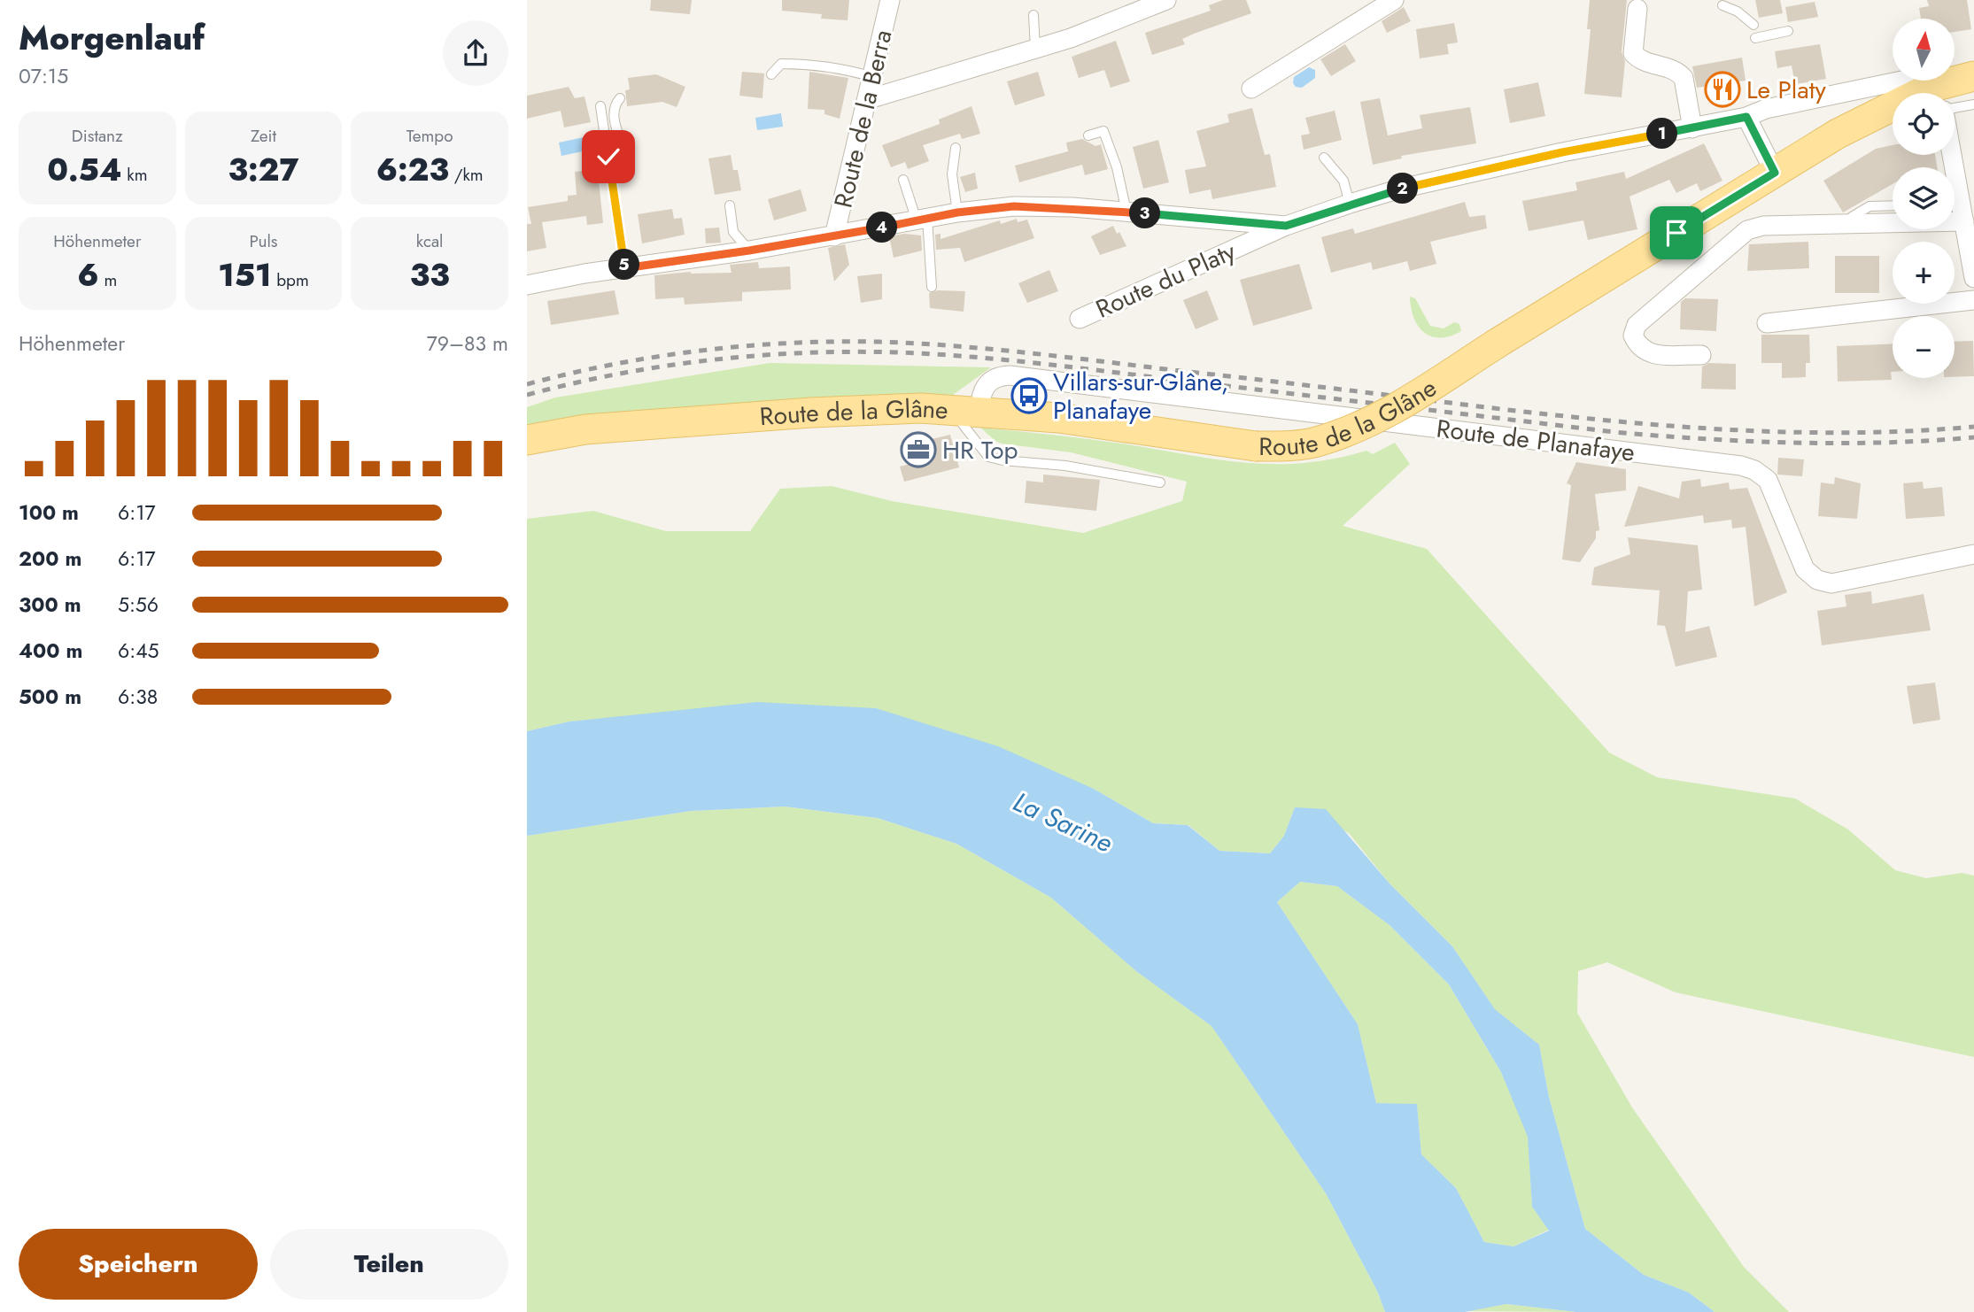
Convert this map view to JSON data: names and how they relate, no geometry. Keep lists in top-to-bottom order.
{
  "streets": {
    "main road": ["Route de la Glâne"],
    "street": ["Route de la Berra", "Route du Platy", "Route de Planafaye"]
  },
  "crossings": [
    ["Route de la Berra", "Route du Platy"],
    ["Route de la Glâne", "Route de Planafaye"]
  ],
  "water": ["La Sarine"],
  "places": {
    "restaurant": ["Le Platy"],
    "bus stop": ["Villars-sur-Glâne, Planafaye"],
    "office": ["HR Top"]
  },
  "north": "top",
  "page": {
    "heading": ["Morgenlauf", "07:15"],
    "map_buttons": ["+", "−"],
    "stats": [
      ["Distanz", "0.54 km"],
      ["Zeit", "3:27"],
      ["Tempo", "6:23 /km"],
      ["Höhenmeter", "6 m"],
      ["Puls", "151 bpm"],
      ["kcal", "33"]
    ],
    "pins": [
      "1",
      "2",
      "3",
      "4",
      "5"
    ],
    "chart": ["Höhenmeter", "79–83 m"],
    "list": [
      {
        "name": "100 m",
        "note": "6:17"
      },
      {
        "name": "200 m",
        "note": "6:17"
      },
      {
        "name": "300 m",
        "note": "5:56"
      },
      {
        "name": "400 m",
        "note": "6:45"
      },
      {
        "name": "500 m",
        "note": "6:38"
      }
    ],
    "buttons": ["Speichern", "Teilen"]
  }
}
